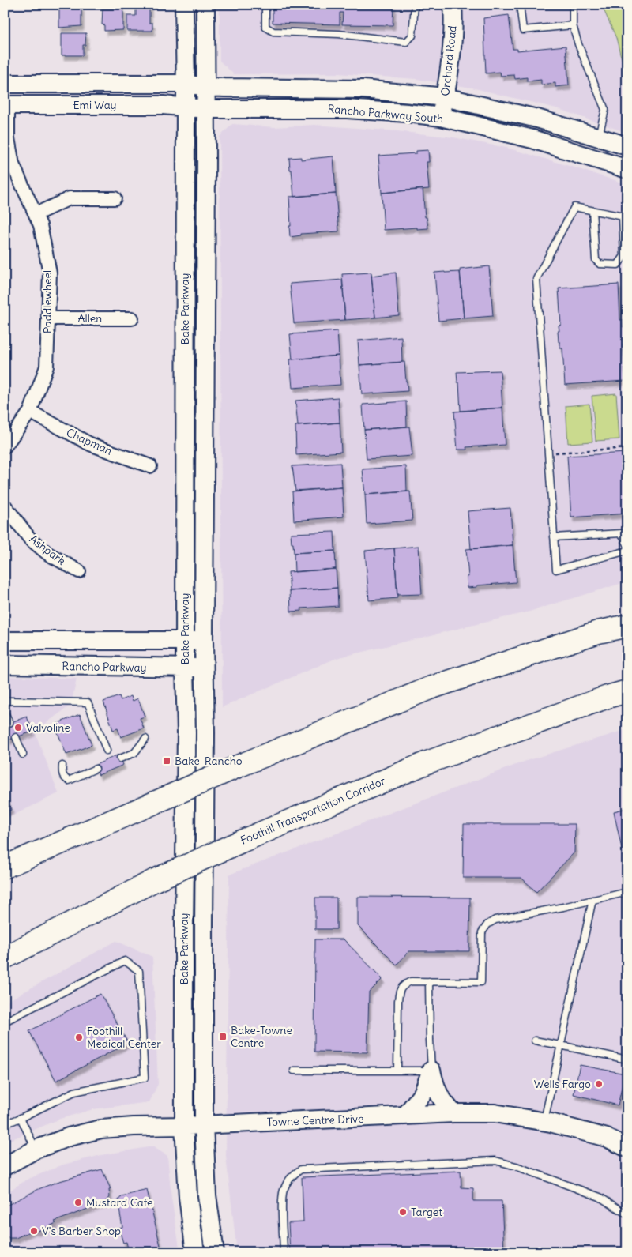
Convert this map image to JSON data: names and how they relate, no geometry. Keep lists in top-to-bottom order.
{
  "streets": {
    "highway": ["Foothill Transportation Corridor"],
    "main road": [
      "Orchard Road",
      "Emi Way",
      "Rancho Parkway South",
      "Bake Parkway",
      "Rancho Parkway",
      "Towne Centre Drive"
    ],
    "street": [
      "Paddlewheel",
      "Allen",
      "Chapman",
      "Ashpark"
    ]
  },
  "crossings": [
    ["Orchard Road", "Rancho Parkway South"],
    ["Emi Way", "Rancho Parkway South"],
    ["Emi Way", "Paddlewheel"],
    ["Emi Way", "Bake Parkway"],
    ["Rancho Parkway South", "Bake Parkway"],
    ["Paddlewheel", "Allen"],
    ["Paddlewheel", "Chapman"],
    ["Bake Parkway", "Rancho Parkway"],
    ["Bake Parkway", "Towne Centre Drive"]
  ],
  "places": {
    "other": [
      "Valvoline",
      "Foothill Medical Center",
      "Wells Fargo",
      "Mustard Cafe",
      "Target",
      "V's Barber Shop"
    ],
    "transit": ["Bake-Rancho", "Bake-Towne Centre"]
  }
}
